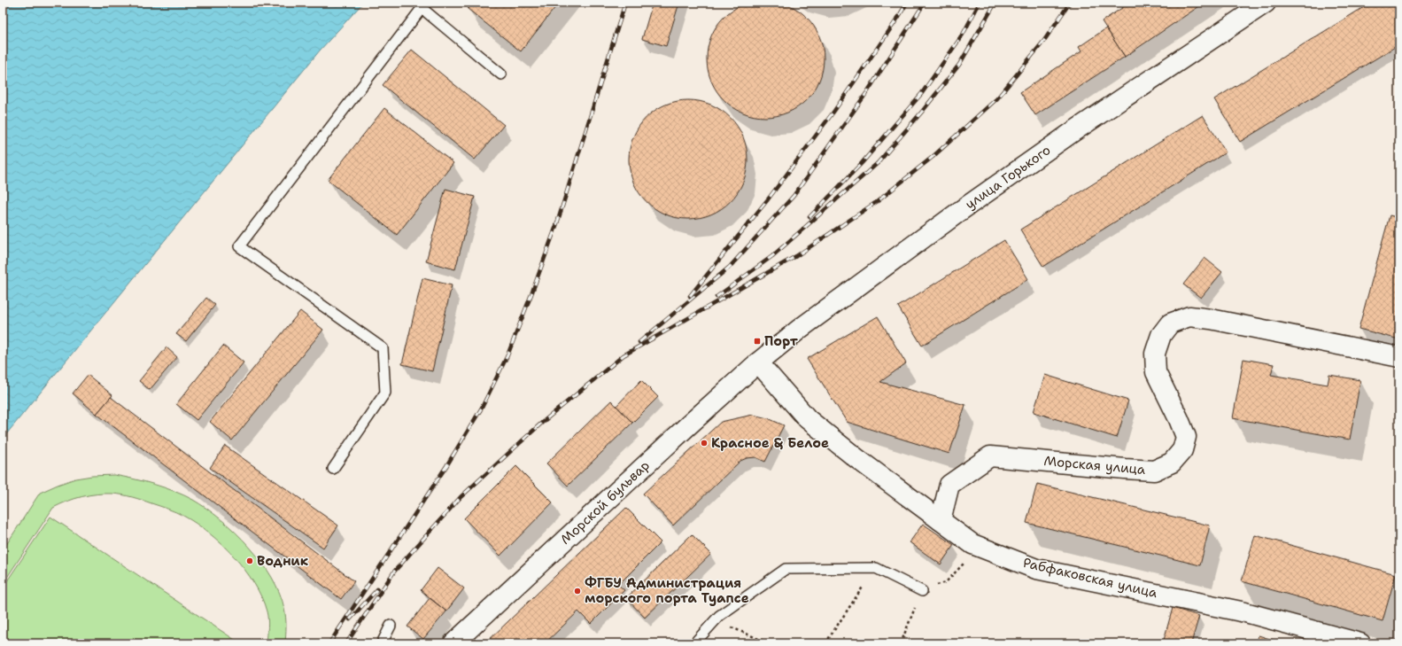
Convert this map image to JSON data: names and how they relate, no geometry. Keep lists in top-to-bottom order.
{
  "streets": {
    "street": [
      "улица Горького",
      "Морская улица",
      "Морской бульвар",
      "Рабфаковская улица"
    ]
  },
  "crossings": [
    ["улица Горького", "Морской бульвар"],
    ["улица Горького", "Рабфаковская улица"],
    ["Морская улица", "Рабфаковская улица"],
    ["Морской бульвар", "Рабфаковская улица"]
  ],
  "places": {
    "transit": ["Порт"],
    "other": ["Красное & Белое", "Водник", "ФГБУ Администрация морского порта Туапсе"]
  }
}
